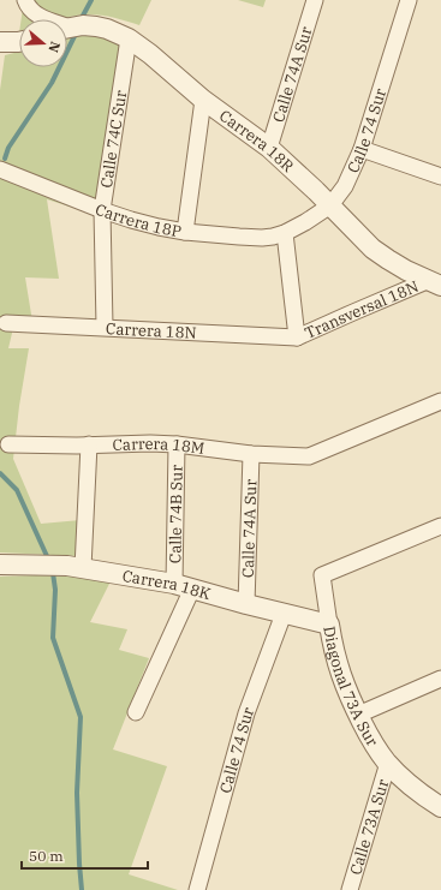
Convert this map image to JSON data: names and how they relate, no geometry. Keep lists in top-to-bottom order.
{
  "streets": {
    "street": [
      "Calle 74A Sur",
      "Calle 74 Sur",
      "Calle 74C Sur",
      "Carrera 18R",
      "Carrera 18P",
      "Transversal 18N",
      "Carrera 18N",
      "Carrera 18M",
      "Calle 74B Sur",
      "Carrera 18K",
      "Diagonal 73A Sur",
      "Calle 73A Sur"
    ]
  },
  "crossings": [
    ["Calle 74A Sur", "Carrera 18R"],
    ["Calle 74A Sur", "Carrera 18M"],
    ["Calle 74A Sur", "Carrera 18K"],
    ["Calle 74 Sur", "Carrera 18R"],
    ["Calle 74 Sur", "Carrera 18P"],
    ["Calle 74 Sur", "Carrera 18K"],
    ["Calle 74C Sur", "Carrera 18R"],
    ["Calle 74C Sur", "Carrera 18P"],
    ["Calle 74C Sur", "Carrera 18N"],
    ["Carrera 18R", "Transversal 18N"],
    ["Transversal 18N", "Carrera 18N"],
    ["Carrera 18M", "Calle 74B Sur"],
    ["Calle 74B Sur", "Carrera 18K"],
    ["Carrera 18K", "Diagonal 73A Sur"],
    ["Diagonal 73A Sur", "Calle 73A Sur"]
  ],
  "scale_bar": "50 m",
  "north": "right"
}
